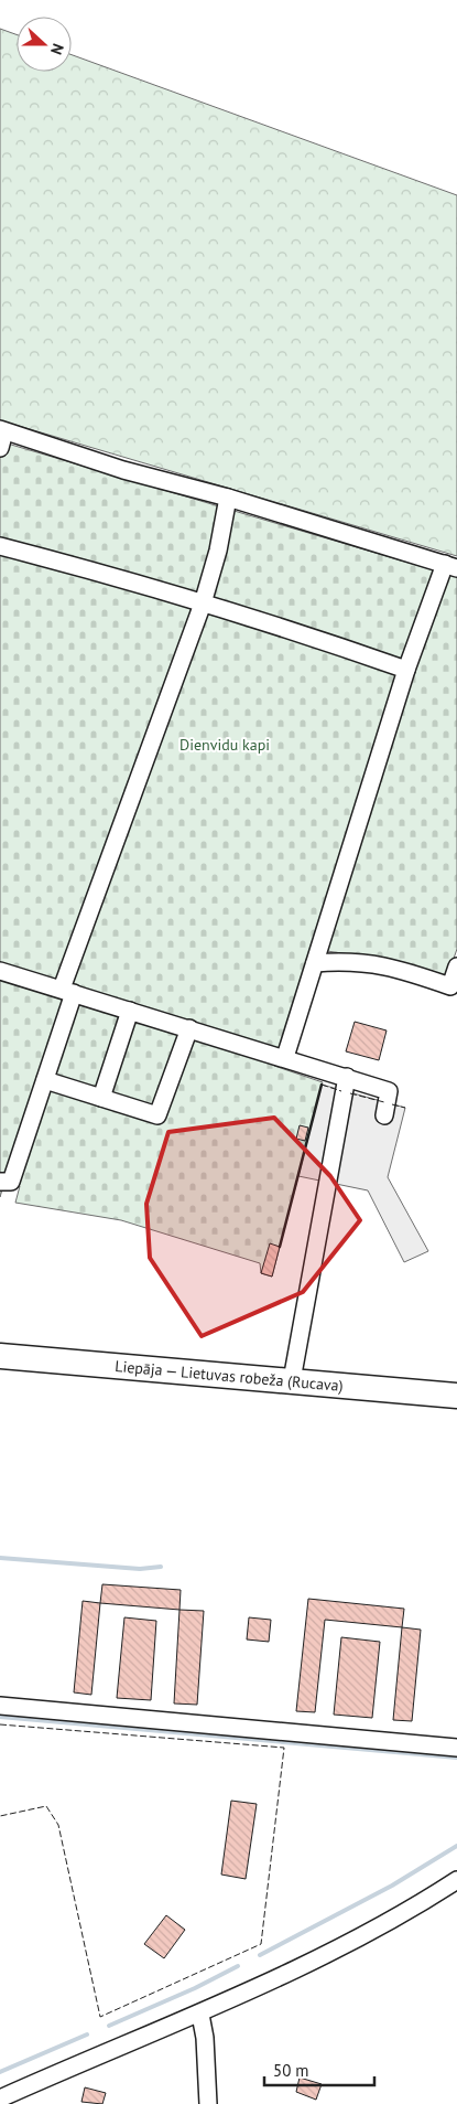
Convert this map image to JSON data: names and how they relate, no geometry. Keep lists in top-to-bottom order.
{
  "streets": {
    "highway": ["Liepāja — Lietuvas robeža (Rucava)"]
  },
  "parks": ["Dienvidu kapi"],
  "scale_bar": "50 m",
  "north": "right"
}
